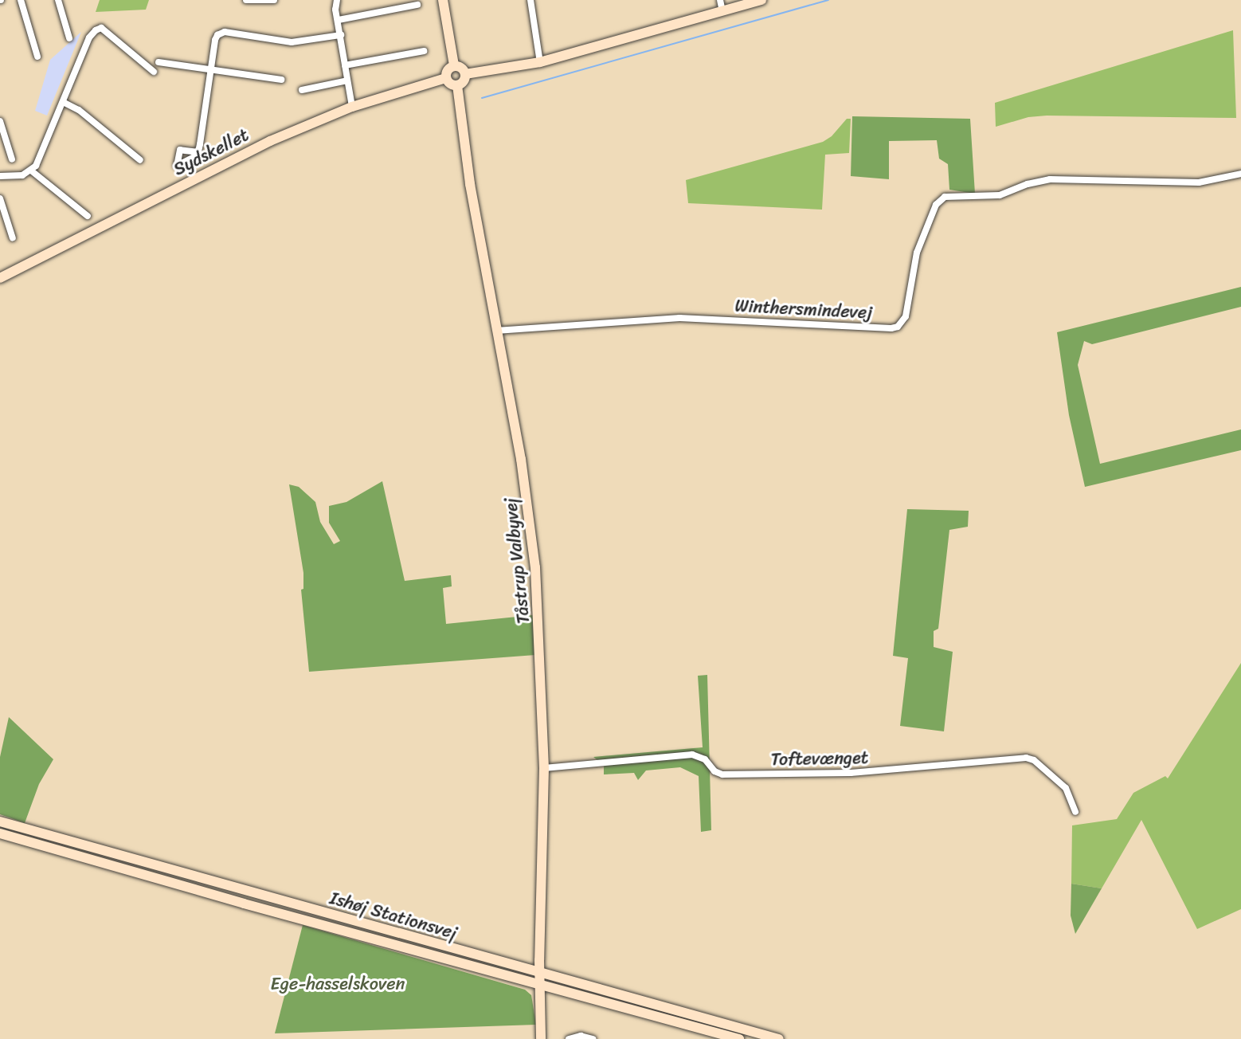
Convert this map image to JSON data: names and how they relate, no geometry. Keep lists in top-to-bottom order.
{
  "streets": {
    "street": [
      "Sydskellet",
      "Winthersmindevej",
      "Tåstrup Valbyvej",
      "Toftevænget",
      "Ishøj Stationsvej"
    ]
  },
  "crossings": [
    ["Sydskellet", "Tåstrup Valbyvej"],
    ["Winthersmindevej", "Tåstrup Valbyvej"],
    ["Tåstrup Valbyvej", "Toftevænget"],
    ["Tåstrup Valbyvej", "Ishøj Stationsvej"]
  ],
  "parks": ["Ege-hasselskoven"]
}
